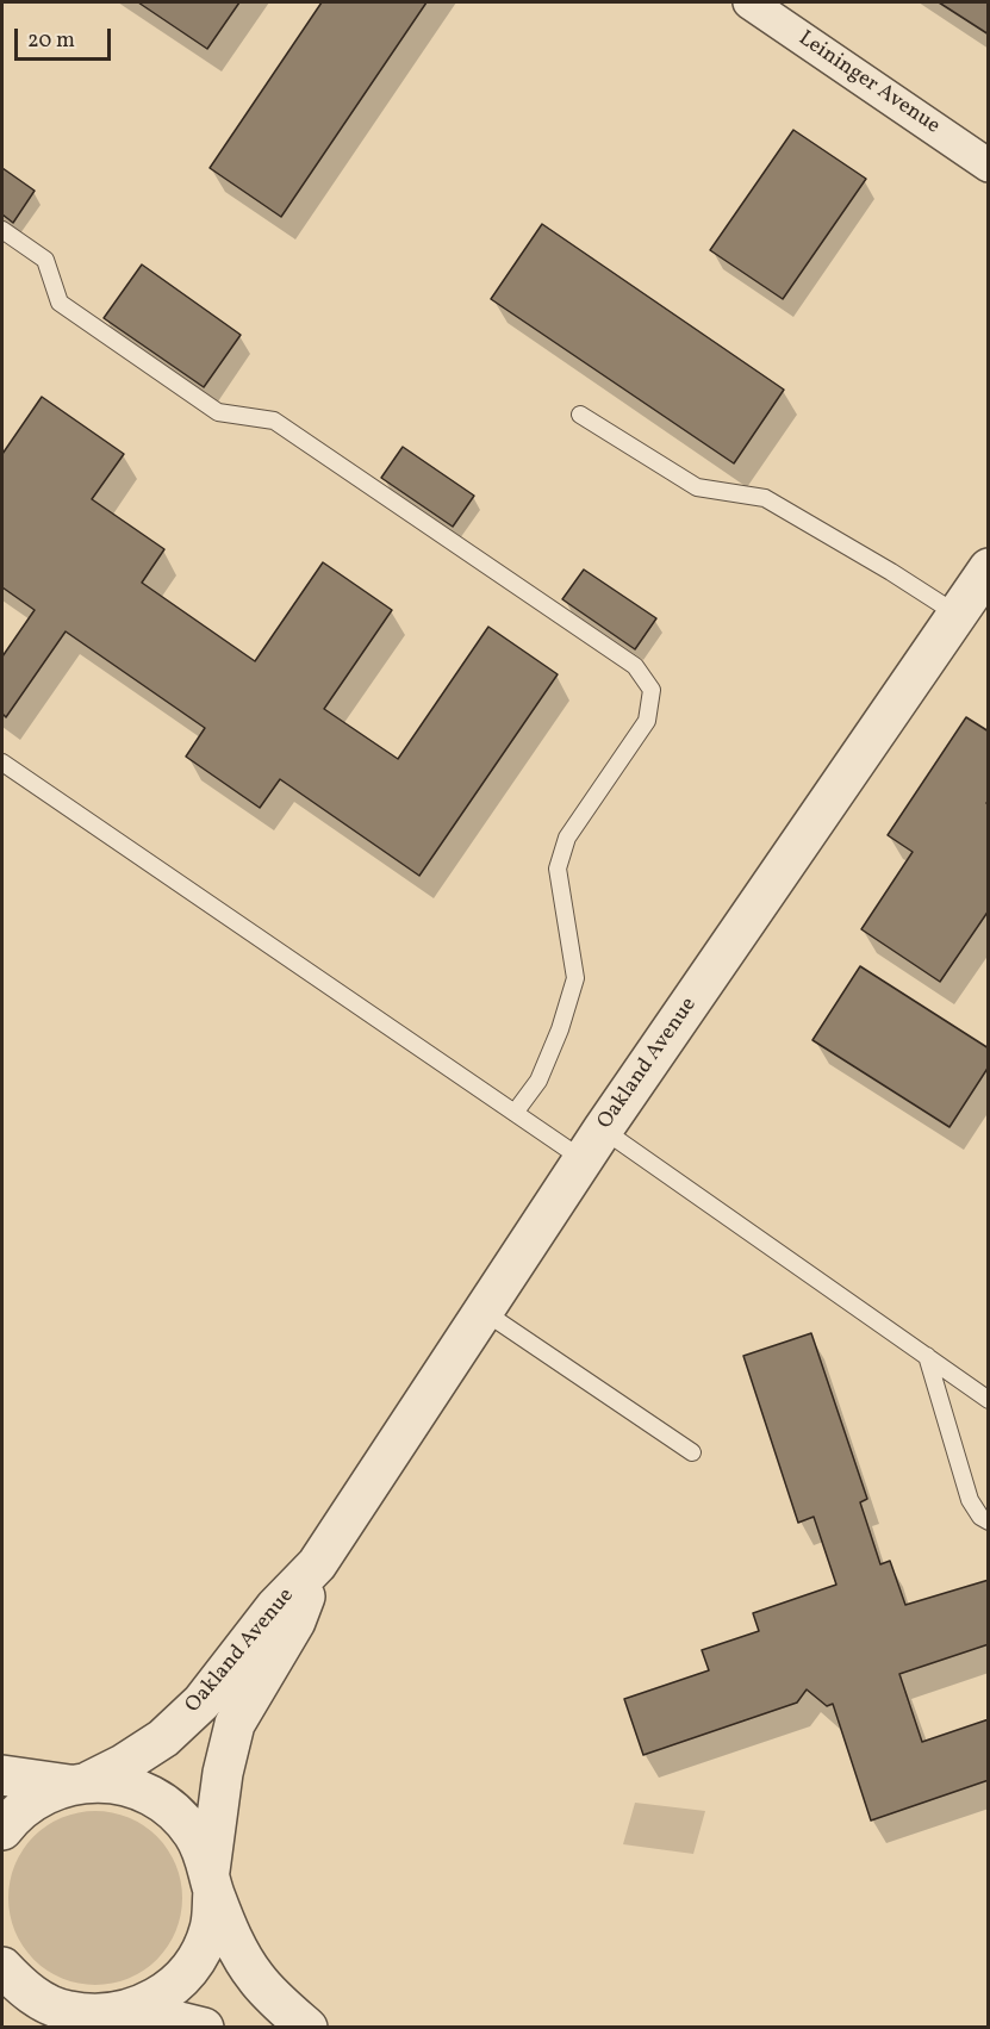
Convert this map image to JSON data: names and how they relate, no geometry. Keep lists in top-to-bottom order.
{
  "streets": {
    "street": ["Leininger Avenue", "Oakland Avenue"]
  },
  "scale_bar": "20 m"
}
